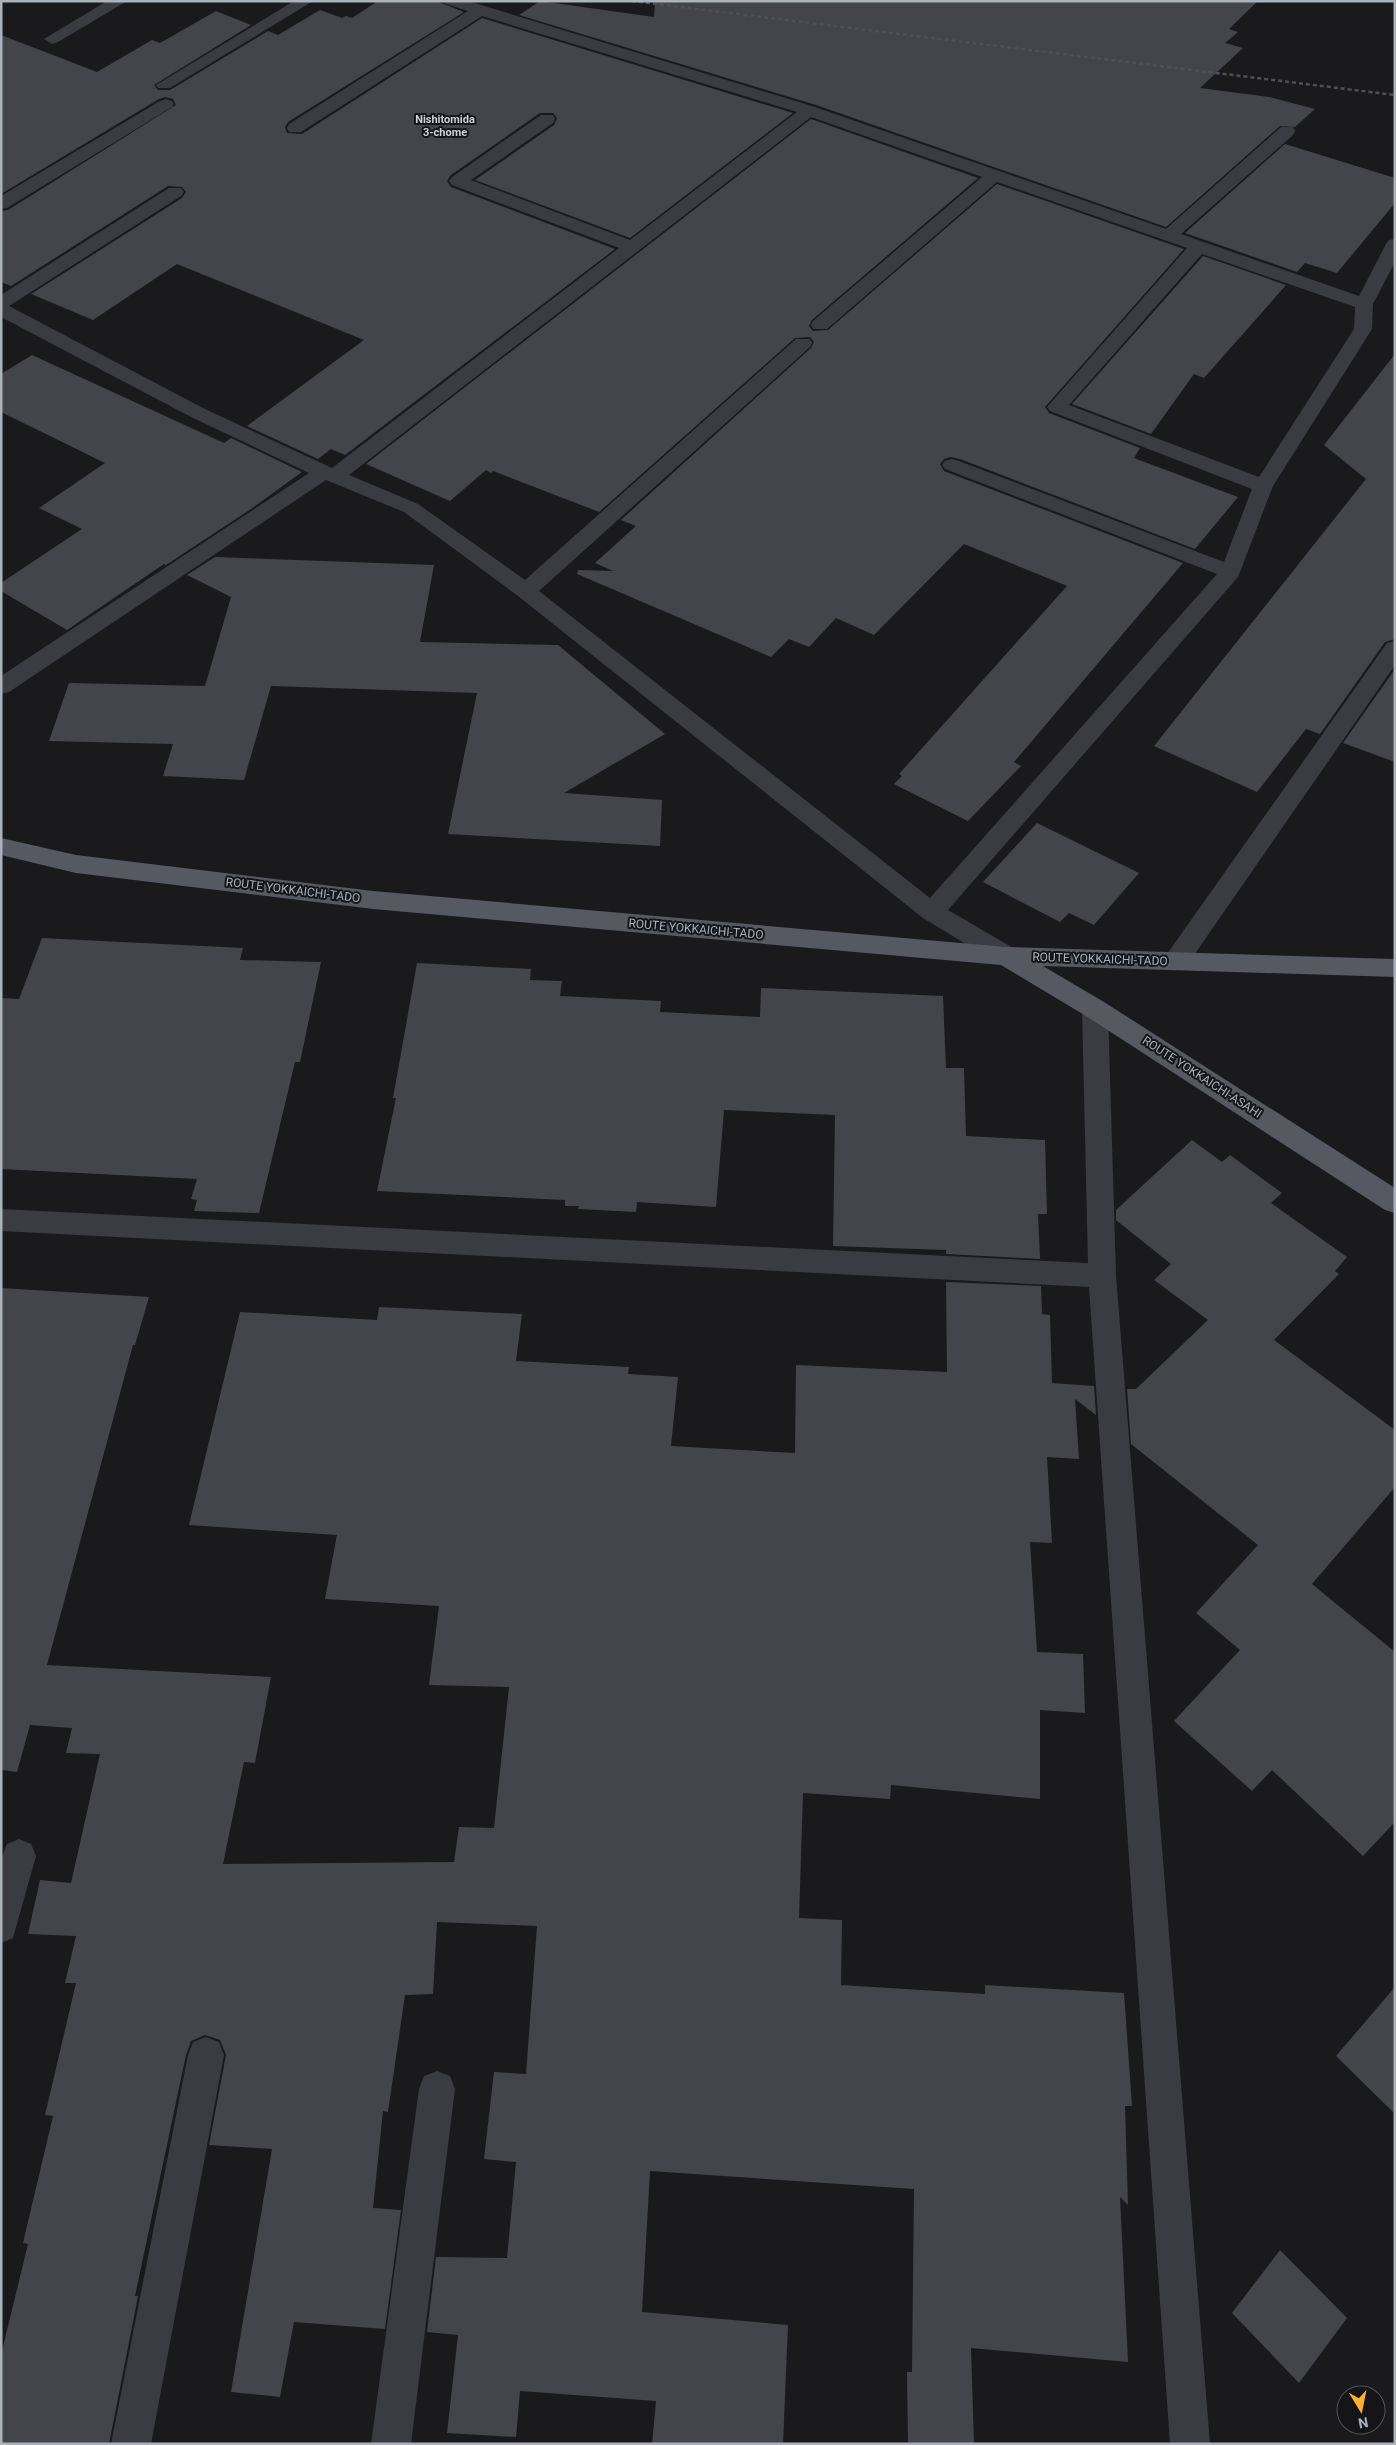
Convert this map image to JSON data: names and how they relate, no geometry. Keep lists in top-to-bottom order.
{
  "streets": {
    "main road": ["ROUTE YOKKAICHI-TADO", "ROUTE YOKKAICHI-ASAHI"]
  },
  "crossings": [
    ["ROUTE YOKKAICHI-TADO", "ROUTE YOKKAICHI-ASAHI"]
  ],
  "districts": ["Nishitomida 3-chome"],
  "north": "bottom"
}
